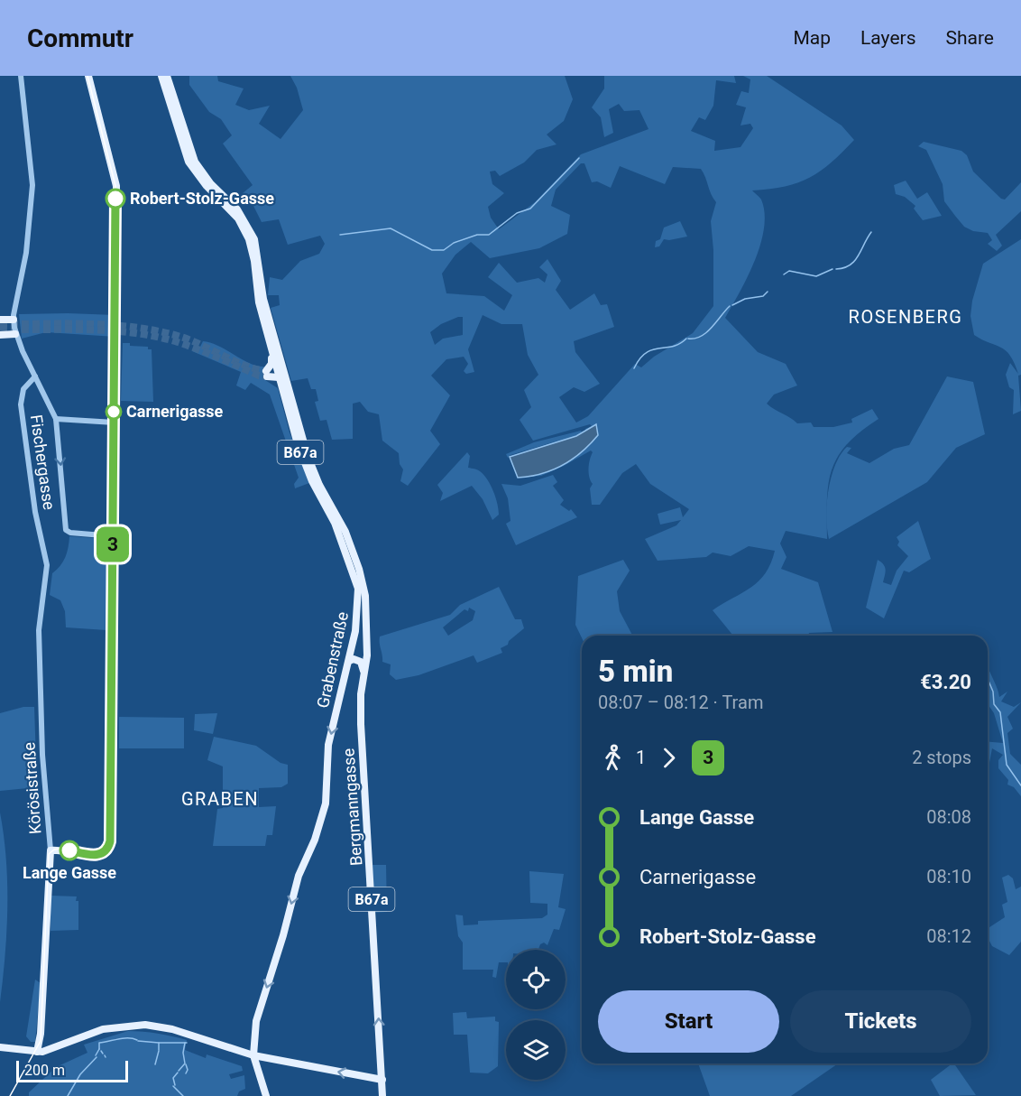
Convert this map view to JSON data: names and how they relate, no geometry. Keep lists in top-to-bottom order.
{
  "streets": {
    "main road": [
      "B67a",
      "Grabenstraße",
      "Körösistraße",
      "Bergmanngasse"
    ],
    "street": ["Fischergasse"]
  },
  "crossings": [
    ["B67a", "Grabenstraße"],
    ["Fischergasse", "Körösistraße"],
    ["Grabenstraße", "Bergmanngasse"]
  ],
  "one_way": ["Bergmanngasse"],
  "districts": ["ROSENBERG", "GRABEN"],
  "places": ["Robert-Stolz-Gasse", "Carnerigasse", "Lange Gasse"],
  "lines": ["tram line 3"],
  "scale_bar": "200 m",
  "page": {
    "header": "Commutr",
    "nav": ["Map", "Layers", "Share"],
    "on_map": "3",
    "heading": ["5 min", "08:07 – 08:12 · Tram", "€3.20"],
    "legs": ["1", "3", "2 stops"],
    "list": [
      {
        "name": "Lange Gasse",
        "value": "08:08"
      },
      {
        "name": "Carnerigasse",
        "value": "08:10"
      },
      {
        "name": "Robert-Stolz-Gasse",
        "value": "08:12"
      }
    ],
    "buttons": ["Start", "Tickets"],
    "scale": "200 m"
  }
}
